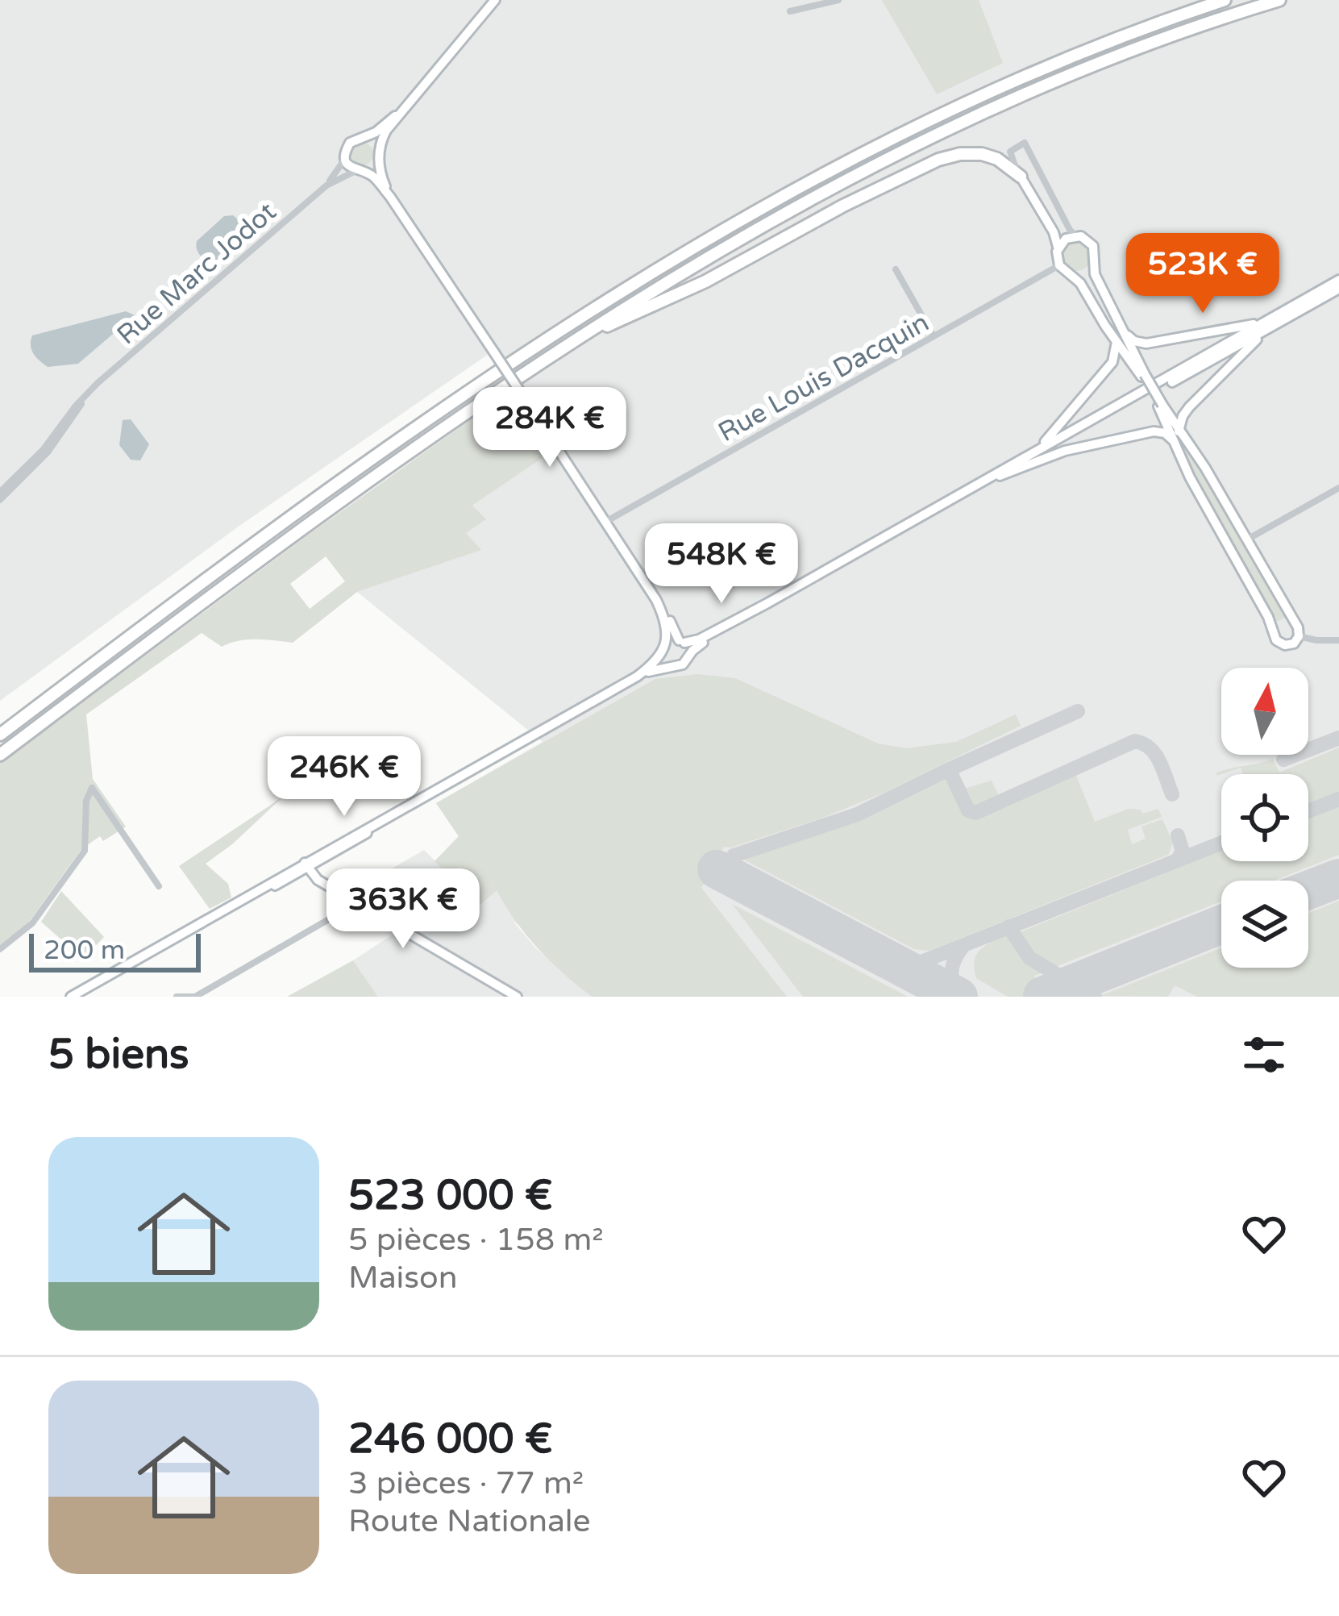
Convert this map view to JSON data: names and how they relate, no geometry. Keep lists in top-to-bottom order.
{
  "streets": {
    "street": ["Rue Marc Jodot", "Rue Louis Dacquin"]
  },
  "scale_bar": "200 m",
  "north": "top",
  "page": {
    "price": [
      "523K €",
      "284K €",
      "548K €",
      "246K €",
      "363K €"
    ],
    "scale": "200 m",
    "heading": "5 biens",
    "list": [
      {
        "name": "523 000 €",
        "note": "5 pièces · 158 m² · Maison"
      },
      {
        "name": "246 000 €",
        "note": "3 pièces · 77 m² · Route Nationale"
      }
    ]
  }
}
